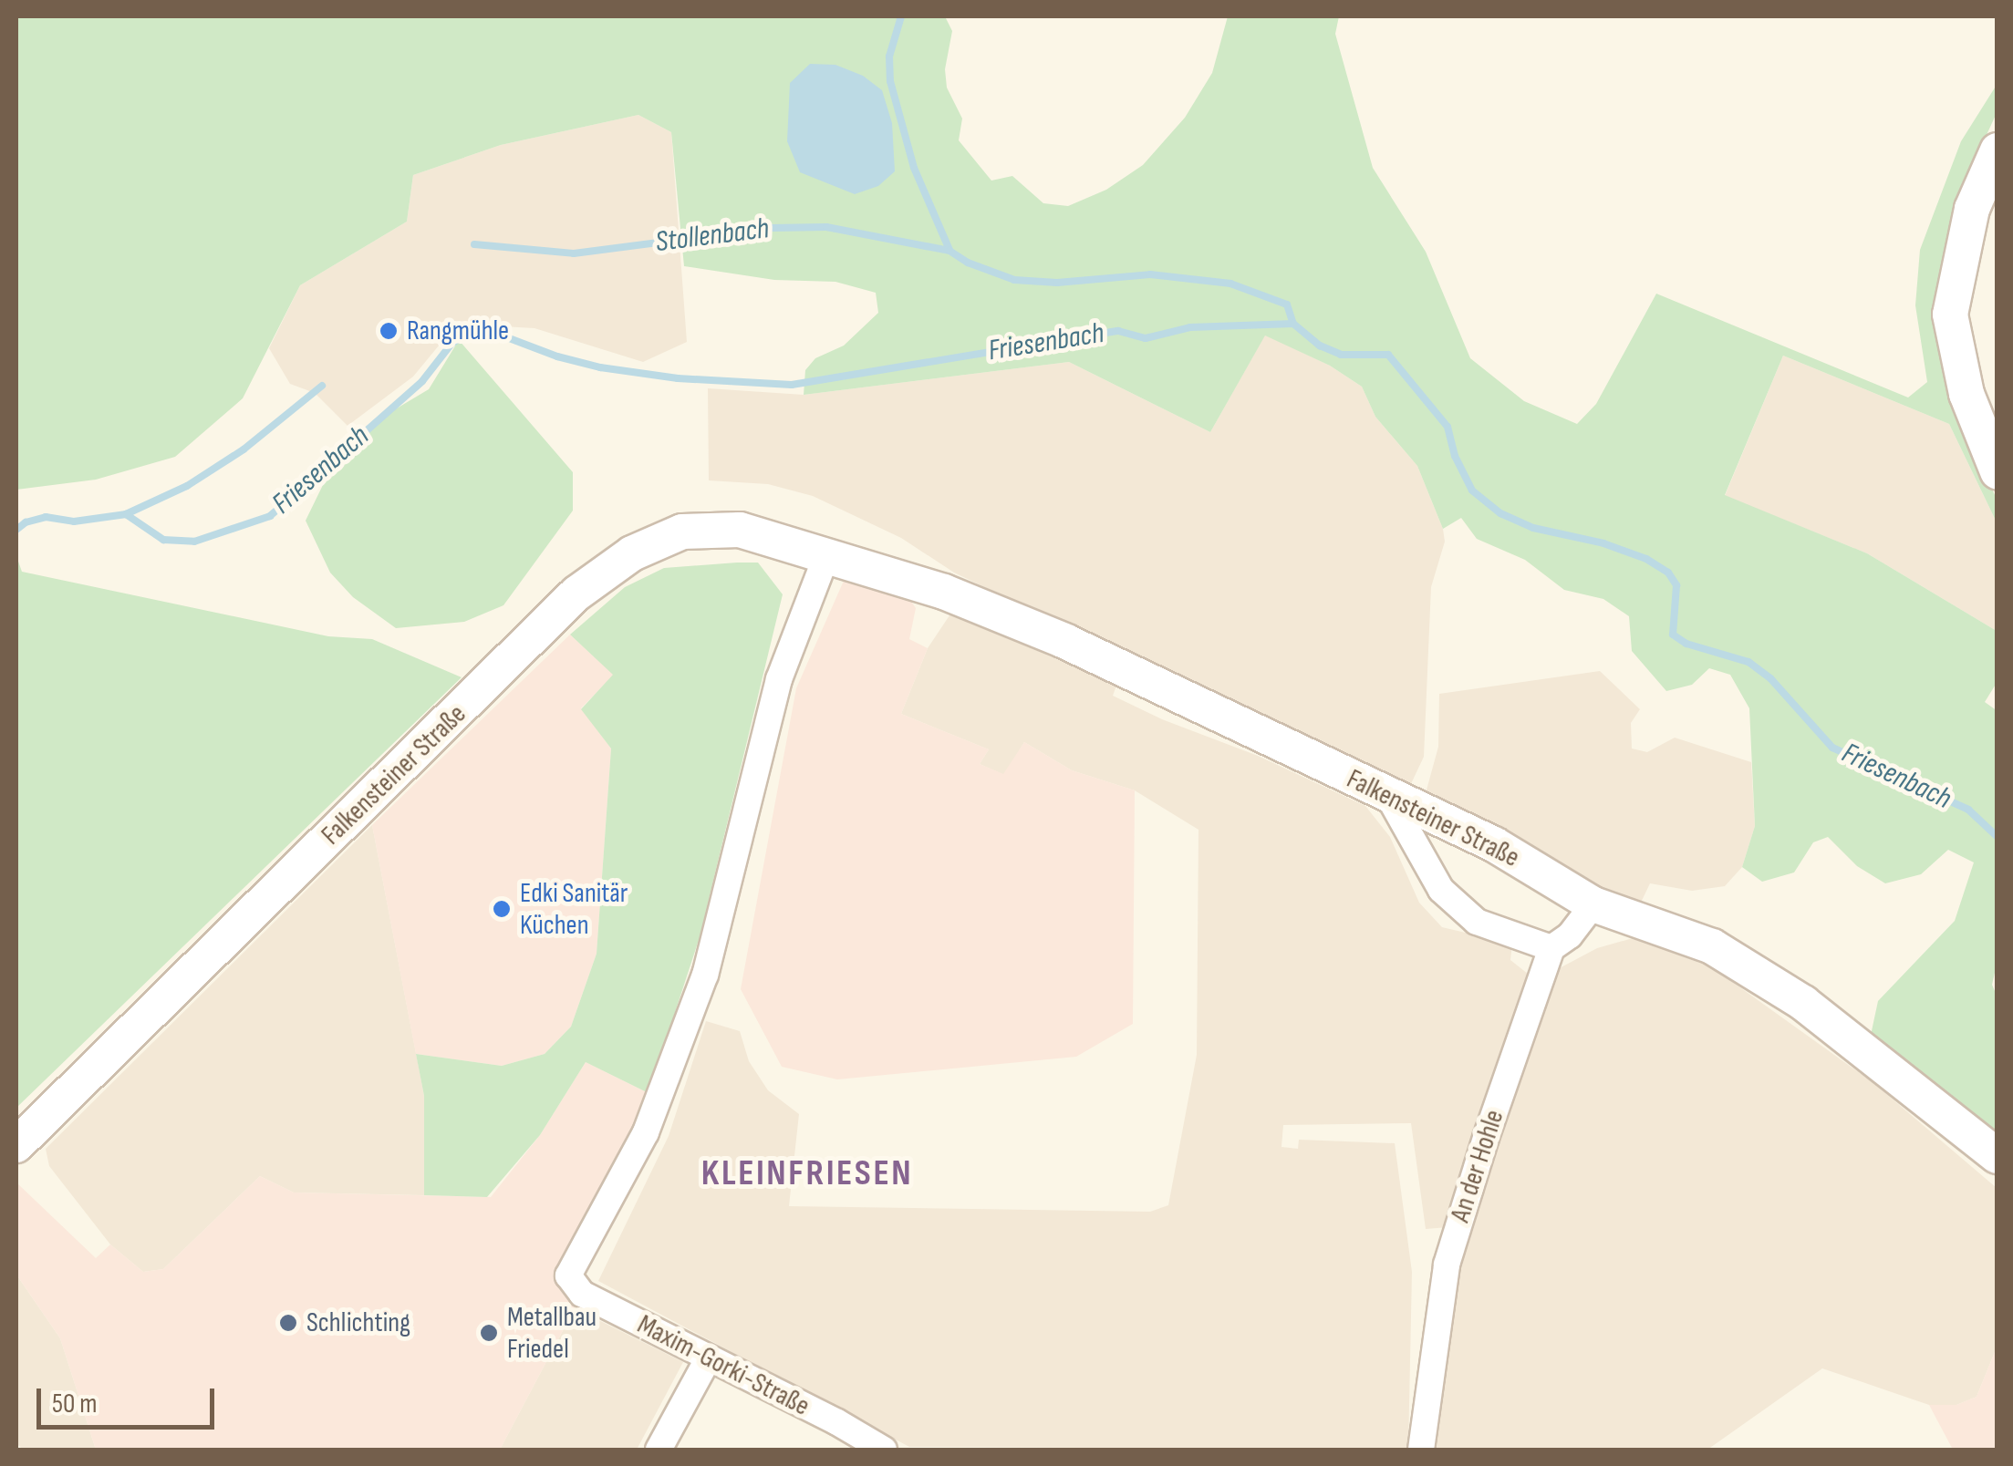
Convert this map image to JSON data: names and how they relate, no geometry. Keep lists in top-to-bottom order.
{
  "streets": {
    "main road": ["Falkensteiner Straße"],
    "street": ["An der Hohle", "Maxim-Gorki-Straße"]
  },
  "crossings": [
    ["Falkensteiner Straße", "An der Hohle"],
    ["Falkensteiner Straße", "Maxim-Gorki-Straße"]
  ],
  "districts": ["KLEINFRIESEN"],
  "water": ["Stollenbach", "Friesenbach"],
  "places": [
    "Rangmühle",
    "Edki Sanitär Küchen",
    "Schlichting",
    "Metallbau Friedel"
  ],
  "scale_bar": "50 m"
}
